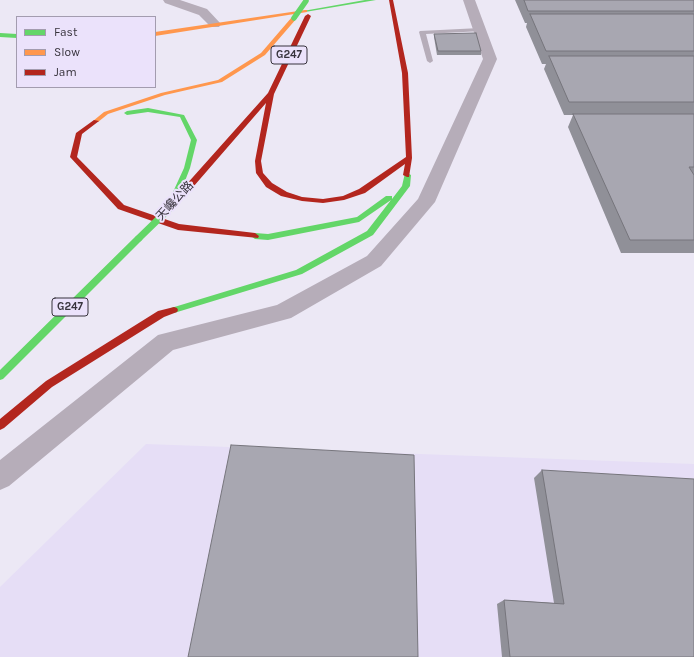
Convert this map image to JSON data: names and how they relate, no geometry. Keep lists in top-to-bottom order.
{
  "streets": {
    "main road": ["G247", "天巉公路"]
  },
  "legend": ["Fast", "Slow", "Jam"]
}
